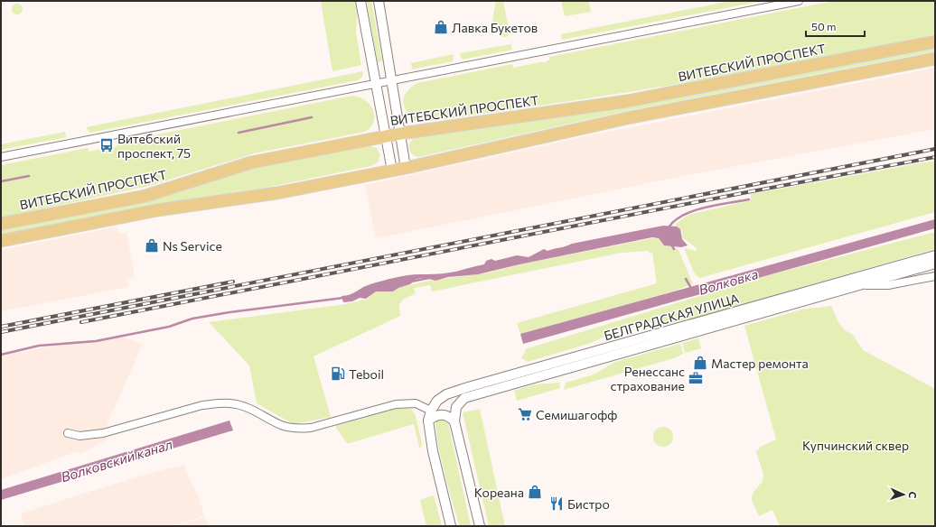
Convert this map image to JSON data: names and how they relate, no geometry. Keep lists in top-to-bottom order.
{
  "streets": {
    "main road": ["ВИТЕБСКИЙ ПРОСПЕКТ"],
    "street": ["БЕЛГРАДСКАЯ УЛИЦА"]
  },
  "water": ["Волковка", "Волковский канал"],
  "parks": ["Купчинский сквер"],
  "places": {
    "shop": [
      "Лавка Букетов",
      "Ns Service",
      "Мастер ремонта",
      "Кореана"
    ],
    "bus stop": ["Витебский проспект, 75"],
    "fuel station": ["Teboil"],
    "office": ["Ренессанс страхование"],
    "supermarket": ["Семишагофф"],
    "restaurant": ["Бистро"]
  },
  "scale_bar": "50 m",
  "north": "right"
}
